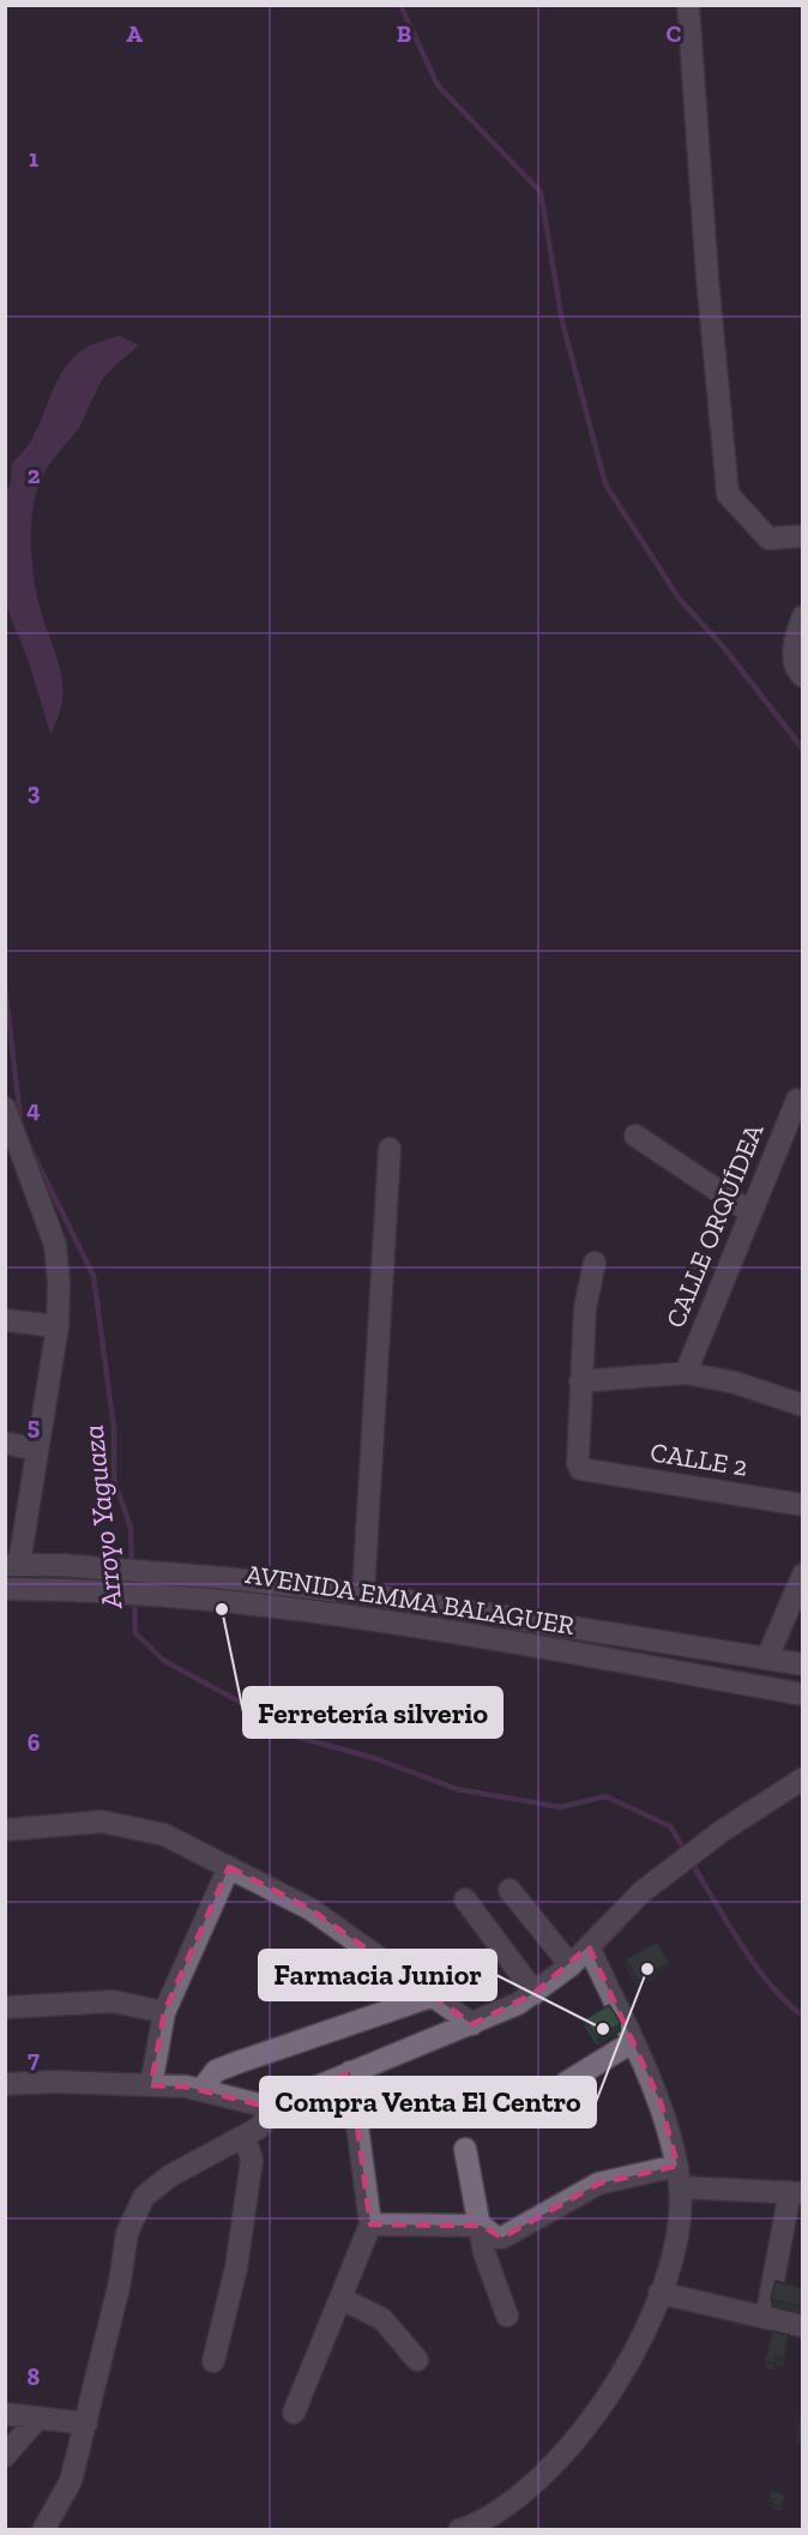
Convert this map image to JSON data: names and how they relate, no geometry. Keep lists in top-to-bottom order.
{
  "streets": {
    "street": ["CALLE ORQUÍDEA", "CALLE 2", "AVENIDA EMMA BALAGUER"]
  },
  "water": ["Arroyo Yaguaza"],
  "places": ["Ferretería silverio", "Compra Venta El Centro", "Farmacia Junior"],
  "grid": {
    "columns": ["A", "B", "C"],
    "rows": [
      "1",
      "2",
      "3",
      "4",
      "5",
      "6",
      "7",
      "8"
    ]
  }
}
